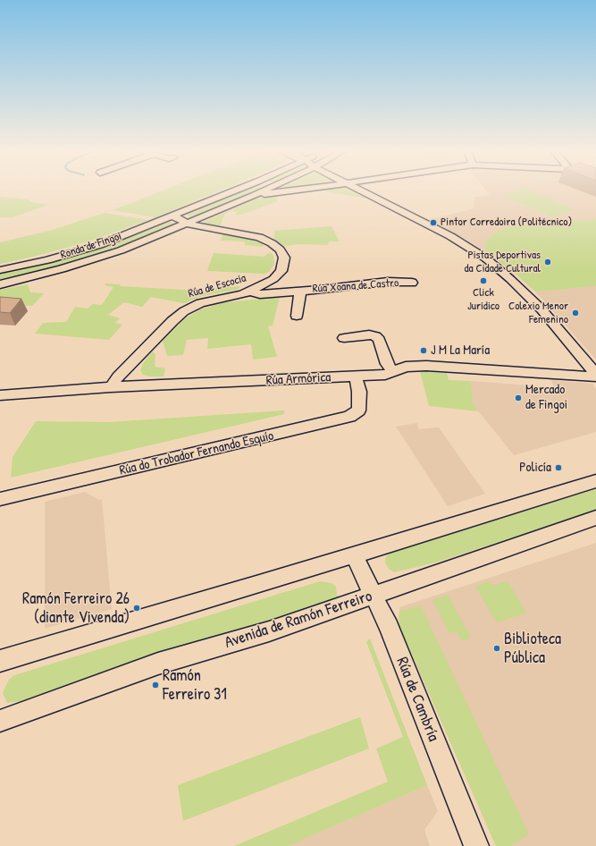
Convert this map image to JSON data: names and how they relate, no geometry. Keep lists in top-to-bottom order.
{
  "streets": {
    "street": [
      "Ronda de Fingoi",
      "Rúa de Escocia",
      "Rúa Xoana de Castro",
      "Rúa Armórica",
      "Rúa do Trobador Fernando Esquío",
      "Avenida de Ramón Ferreiro",
      "Rúa de Cambría"
    ]
  },
  "crossings": [
    ["Ronda de Fingoi", "Rúa de Escocia"],
    ["Rúa de Escocia", "Rúa Xoana de Castro"],
    ["Rúa de Escocia", "Rúa Armórica"],
    ["Rúa Armórica", "Rúa do Trobador Fernando Esquío"],
    ["Avenida de Ramón Ferreiro", "Rúa de Cambría"]
  ],
  "places": [
    "Pintor Corredoira (Politécnico)",
    "Pistas Deportivas da Cidade Cultural",
    "Click Jurídico",
    "Colexio Menor Femenino",
    "J M La María",
    "Mercado de Fingoi",
    "Policía",
    "Ramón Ferreiro 26 (diante Vivenda)",
    "Biblioteca Pública",
    "Ramón Ferreiro 31"
  ]
}
